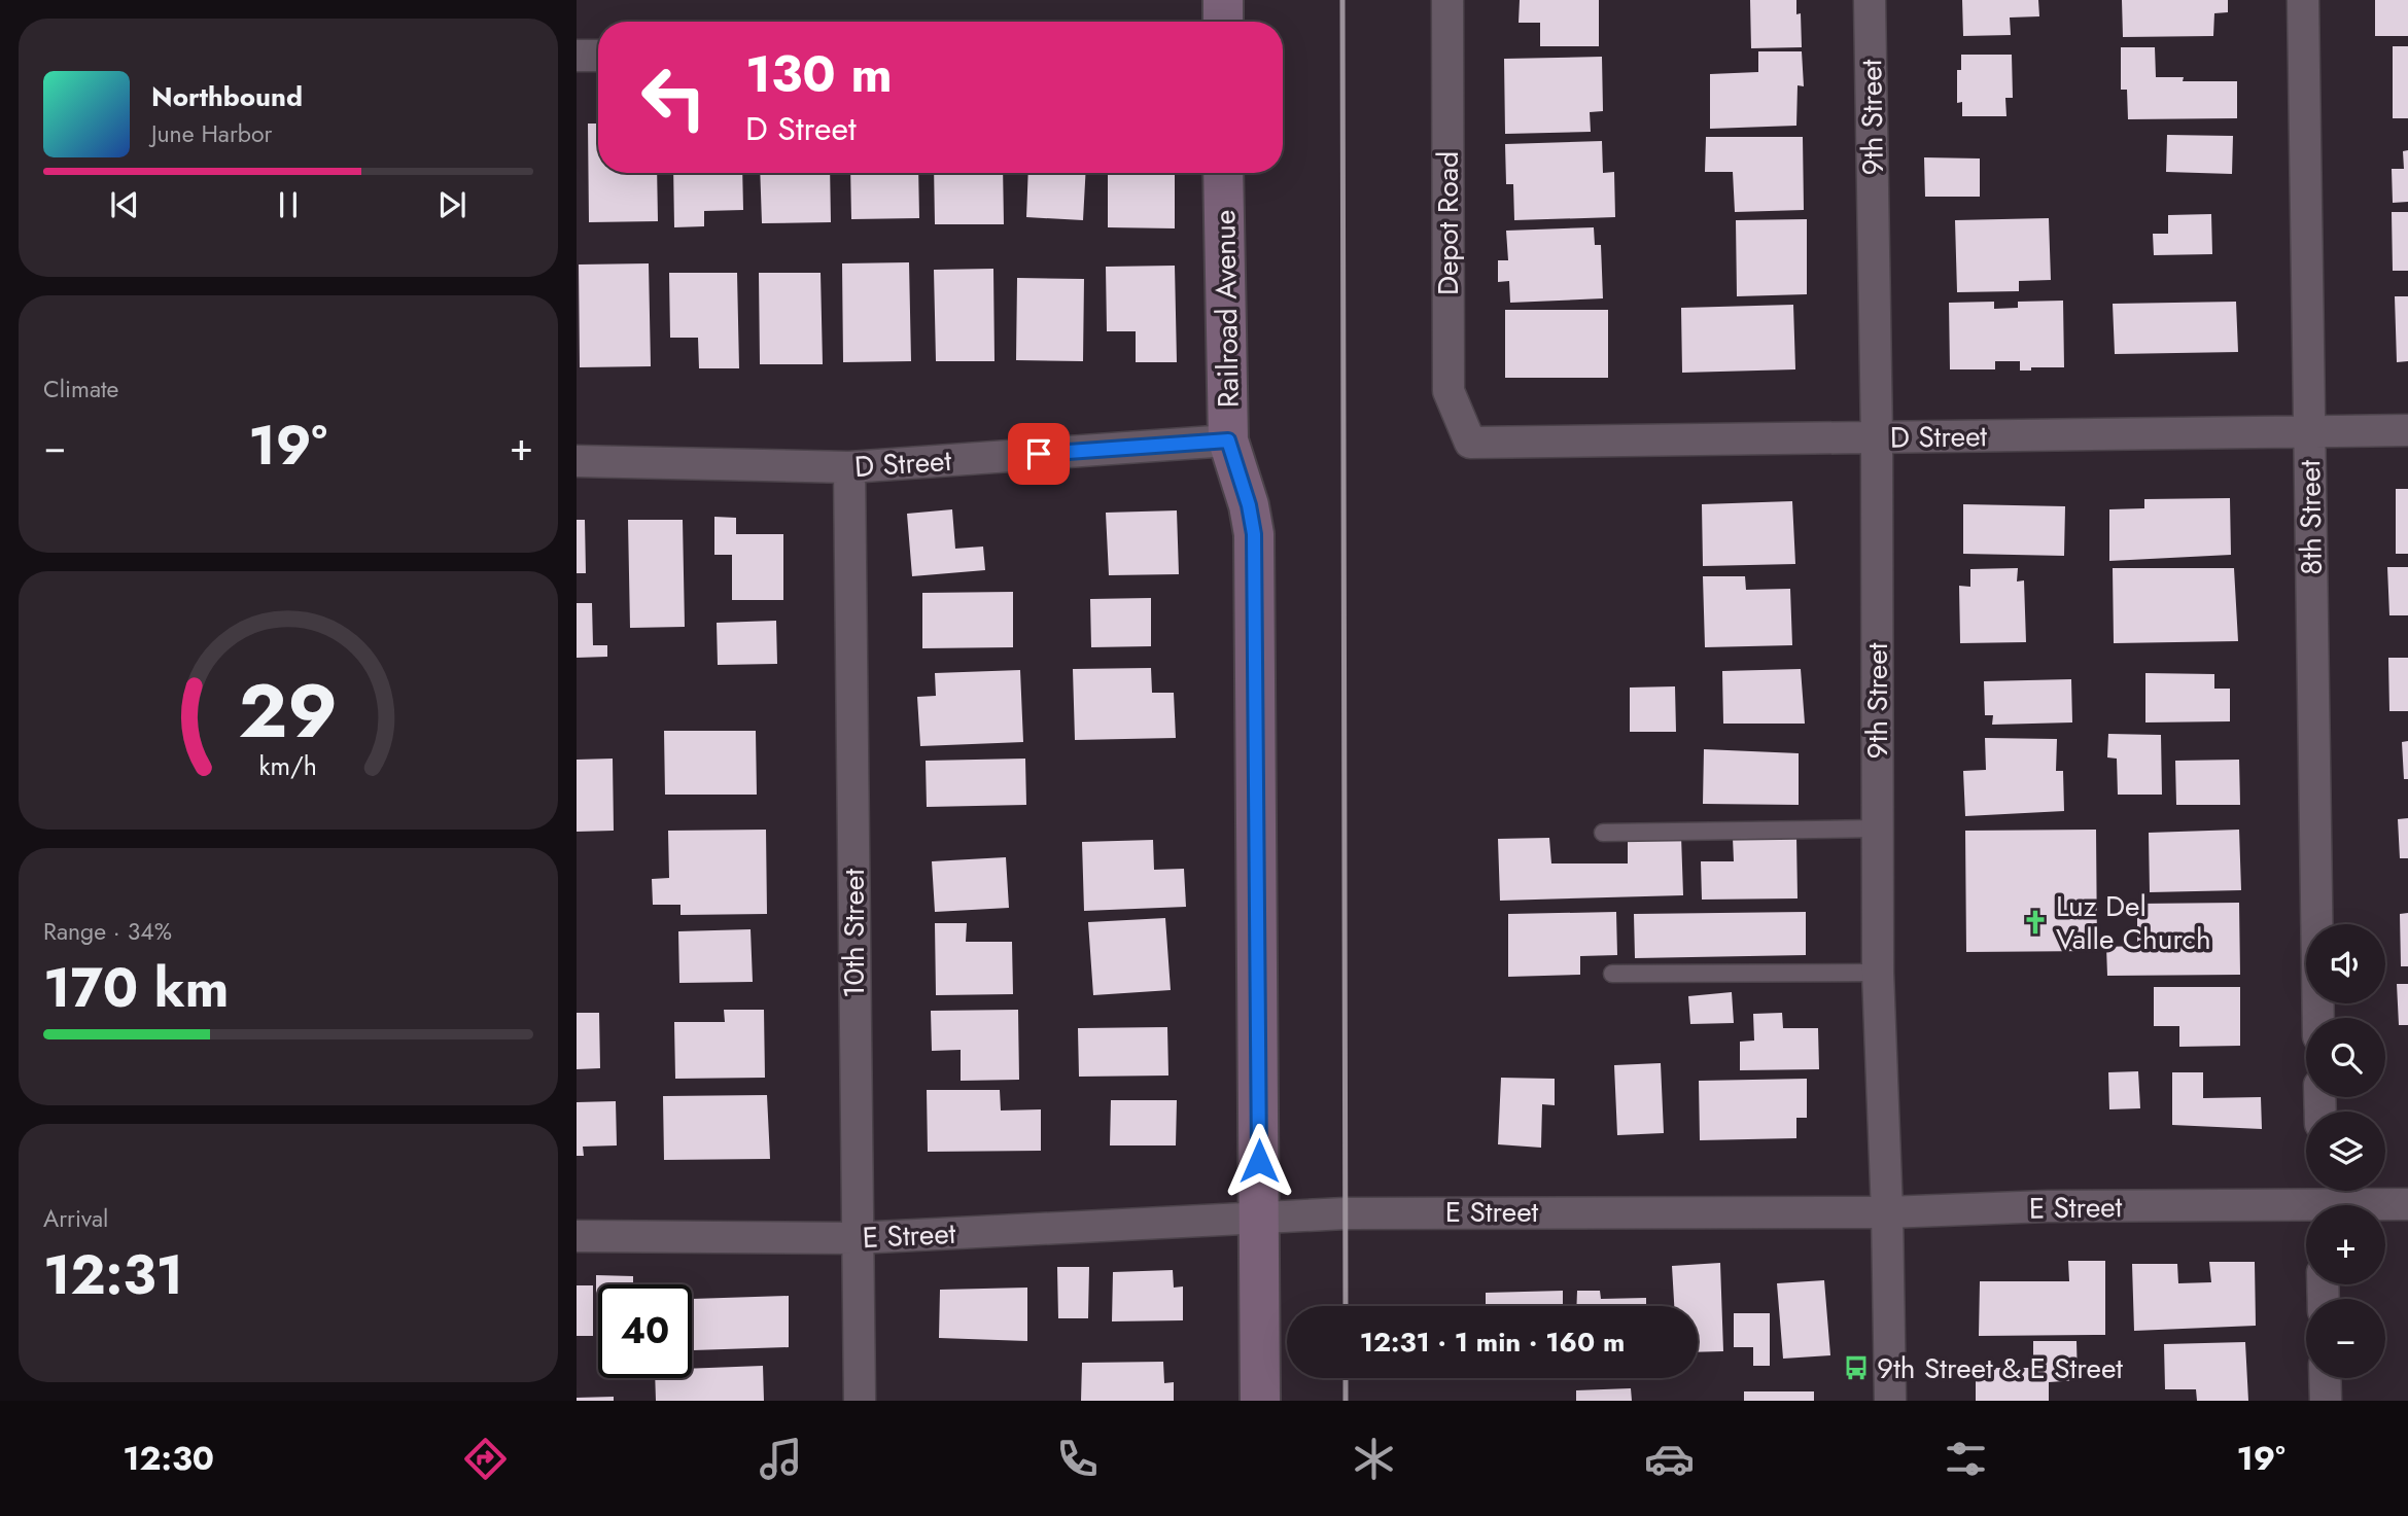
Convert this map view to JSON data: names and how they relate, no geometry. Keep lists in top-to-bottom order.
{
  "streets": {
    "street": [
      "9th Street",
      "Depot Road",
      "Railroad Avenue",
      "D Street",
      "8th Street",
      "10th Street",
      "E Street"
    ]
  },
  "crossings": [
    ["9th Street", "D Street"],
    ["9th Street", "E Street"],
    ["Depot Road", "D Street"],
    ["Railroad Avenue", "D Street"],
    ["Railroad Avenue", "E Street"],
    ["D Street", "8th Street"],
    ["D Street", "10th Street"],
    ["10th Street", "E Street"]
  ],
  "places": {
    "church": ["Luz Del Valle Church"],
    "bus stop": ["9th Street & E Street"]
  },
  "page": {
    "turn": ["130 m", "D Street"],
    "song": ["Northbound", "June Harbor"],
    "tile": [
      "Climate",
      ["Range · 34%", "170 km"],
      ["Arrival", "12:31"]
    ],
    "heat": ["−", "19°", "+"],
    "map_buttons": ["+", "−"],
    "limit": "40",
    "trip": "12:31 · 1 min · 160 m",
    "tabs": ["12:30", "19°"],
    "gauge": ["29", "km/h"]
  }
}
